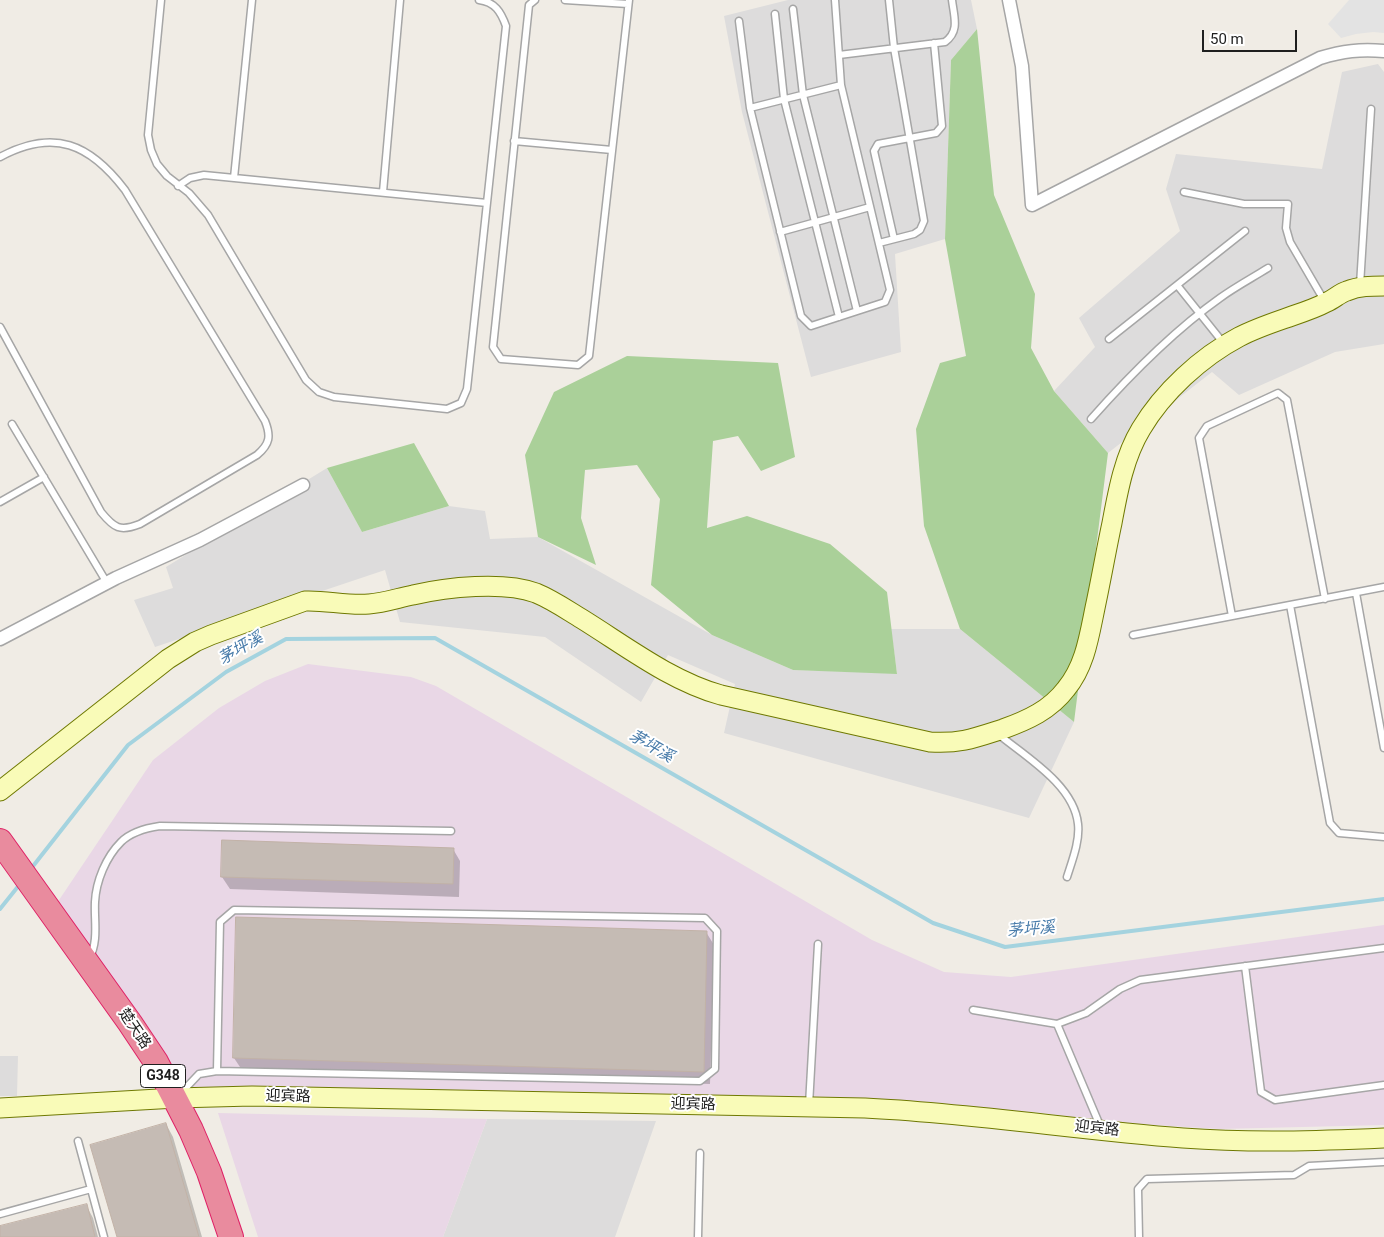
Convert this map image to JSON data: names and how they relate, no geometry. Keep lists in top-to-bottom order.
{
  "streets": {
    "highway": ["楚天路", "G348"],
    "street": ["迎宾路"]
  },
  "crossings": [
    ["楚天路", "迎宾路"]
  ],
  "water": ["茅坪溪"],
  "scale_bar": "50 m"
}
